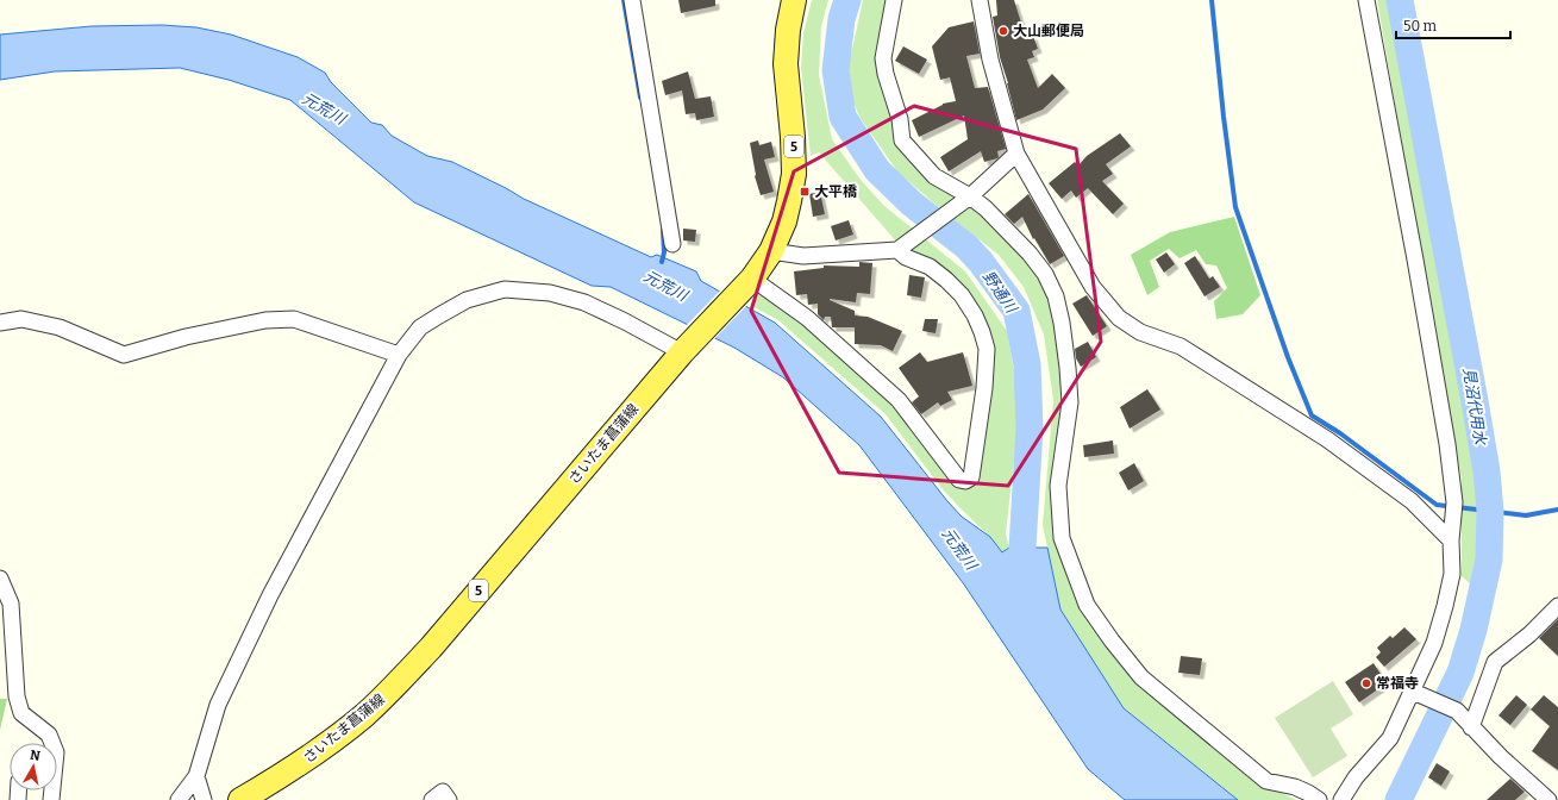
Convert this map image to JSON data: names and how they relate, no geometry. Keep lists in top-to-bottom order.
{
  "streets": {
    "main road": ["5", "さいたま菖蒲線"]
  },
  "water": ["元荒川", "野通川", "見沼代用水"],
  "places": {
    "other": ["大山郵便局", "常福寺"],
    "transit": ["大平橋"]
  },
  "scale_bar": "50 m",
  "north": "top"
}
